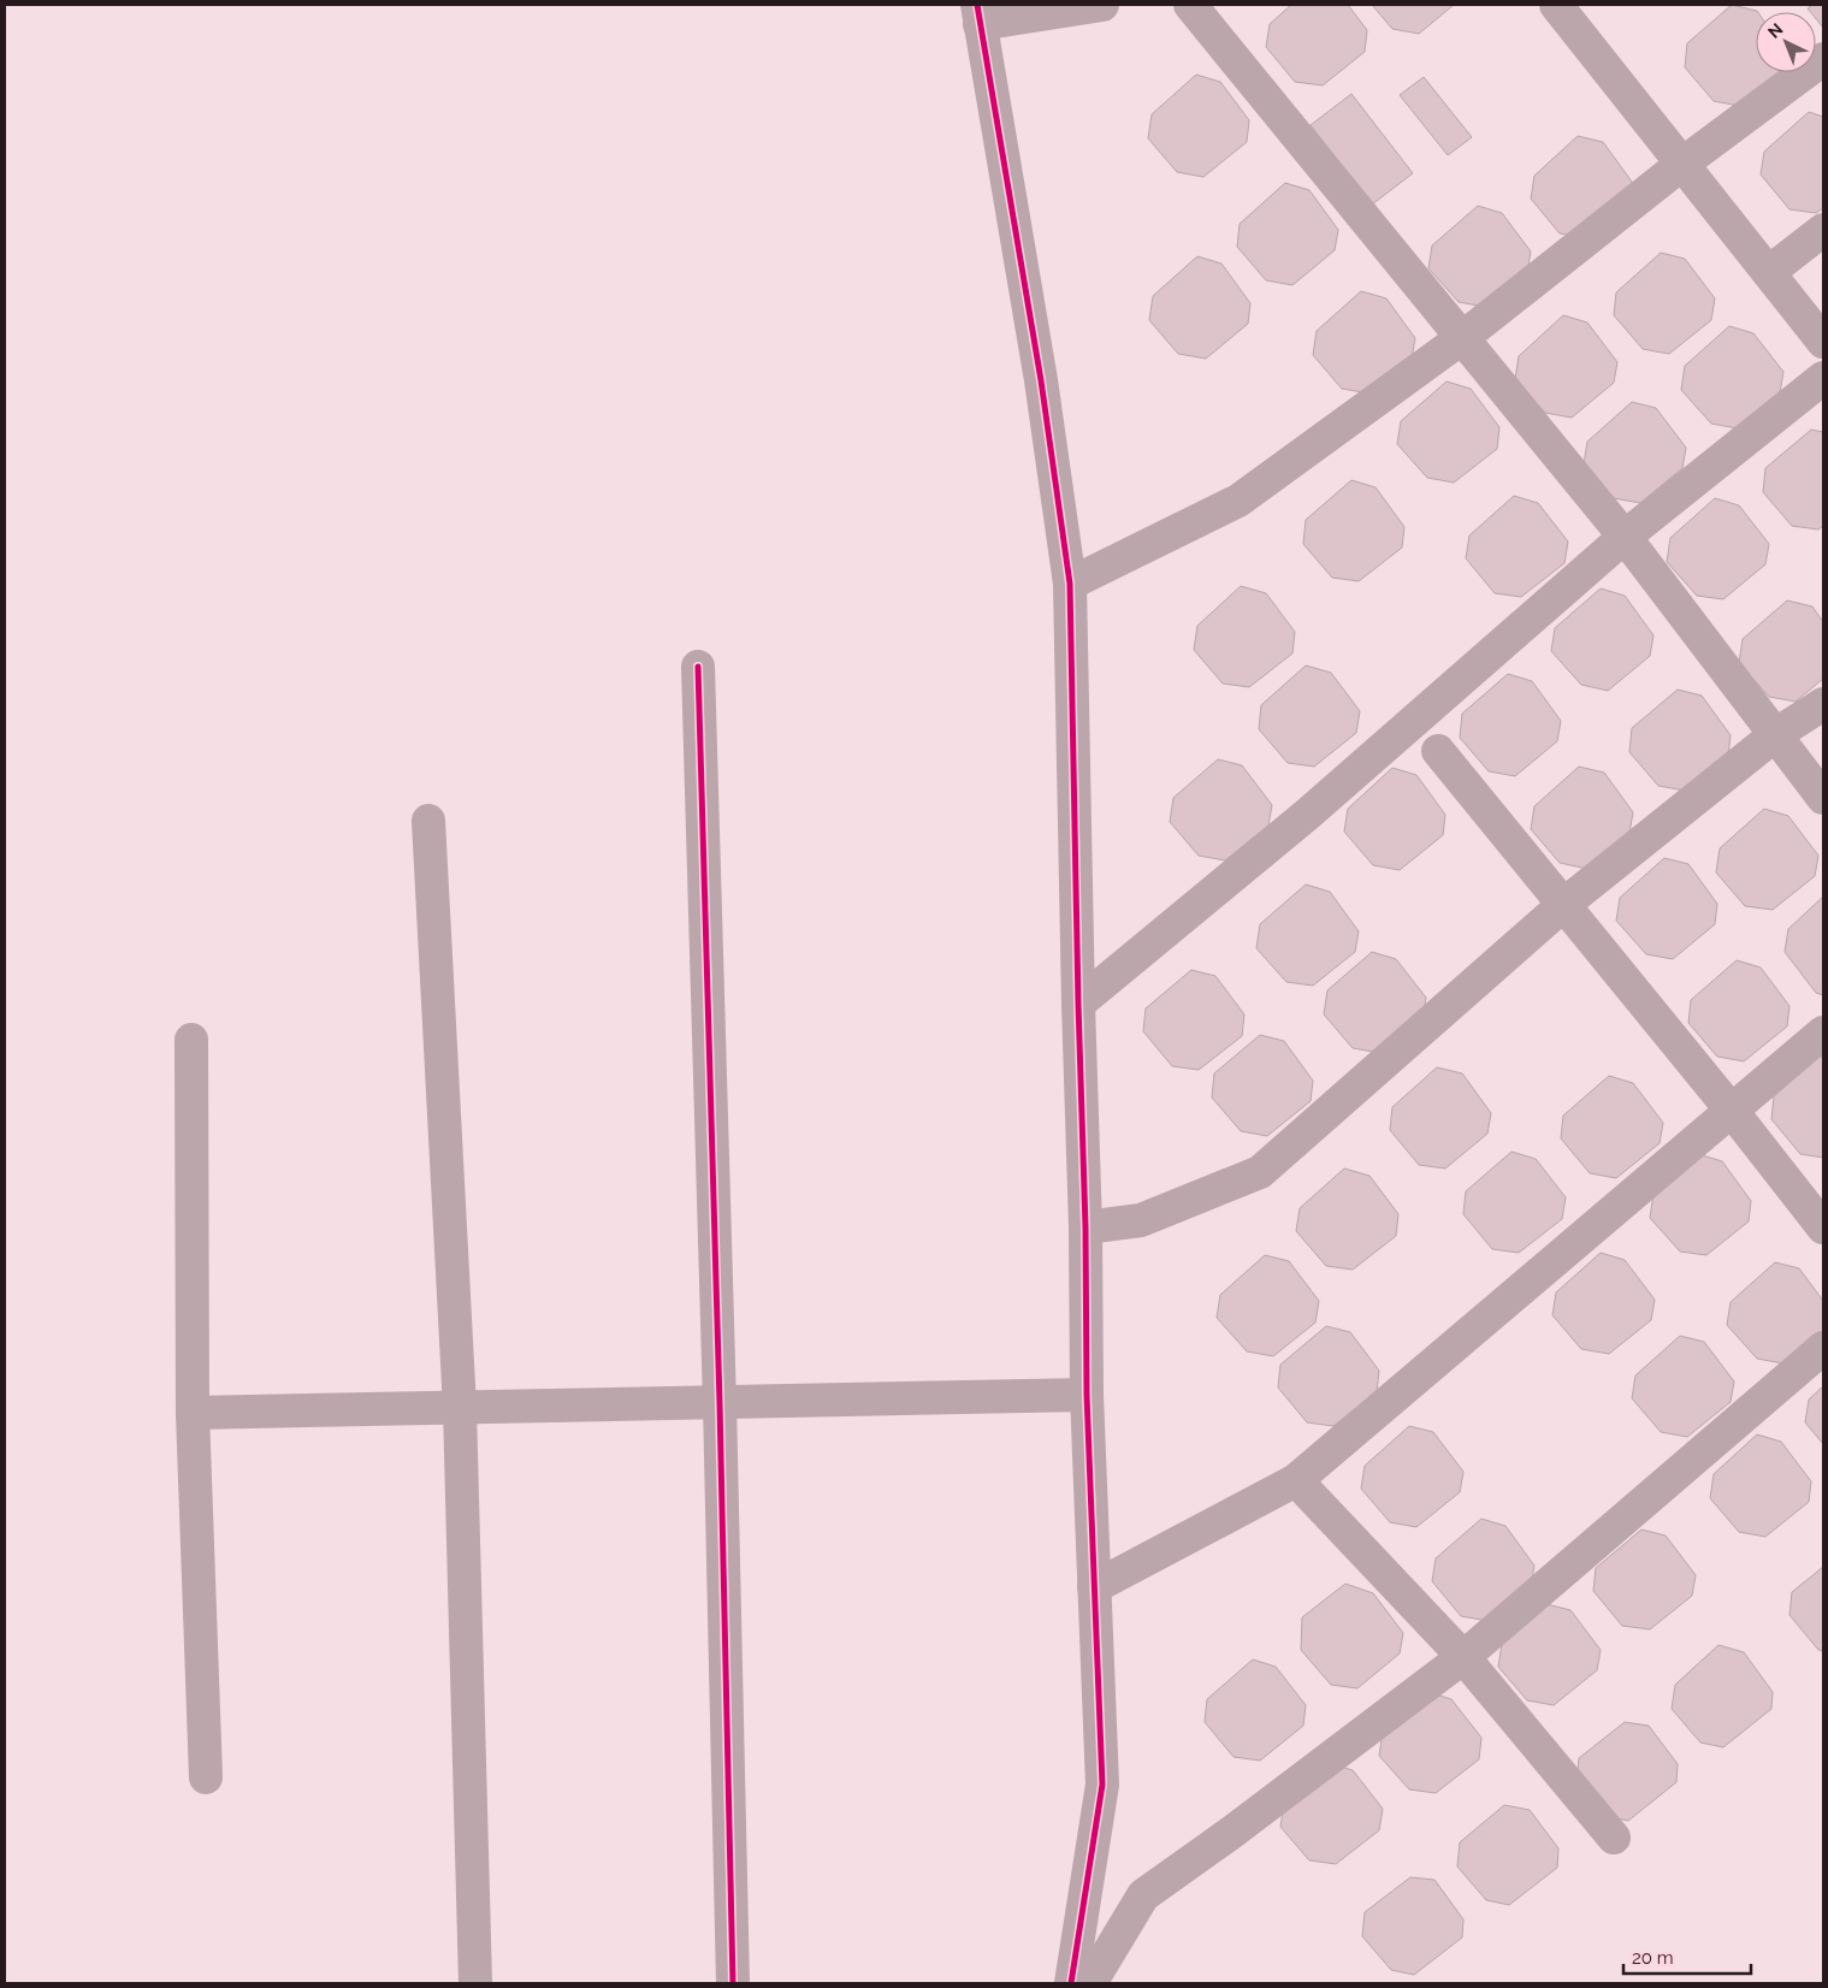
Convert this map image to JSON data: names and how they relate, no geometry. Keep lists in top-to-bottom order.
{
  "scale_bar": "20 m",
  "north": "top left"
}
